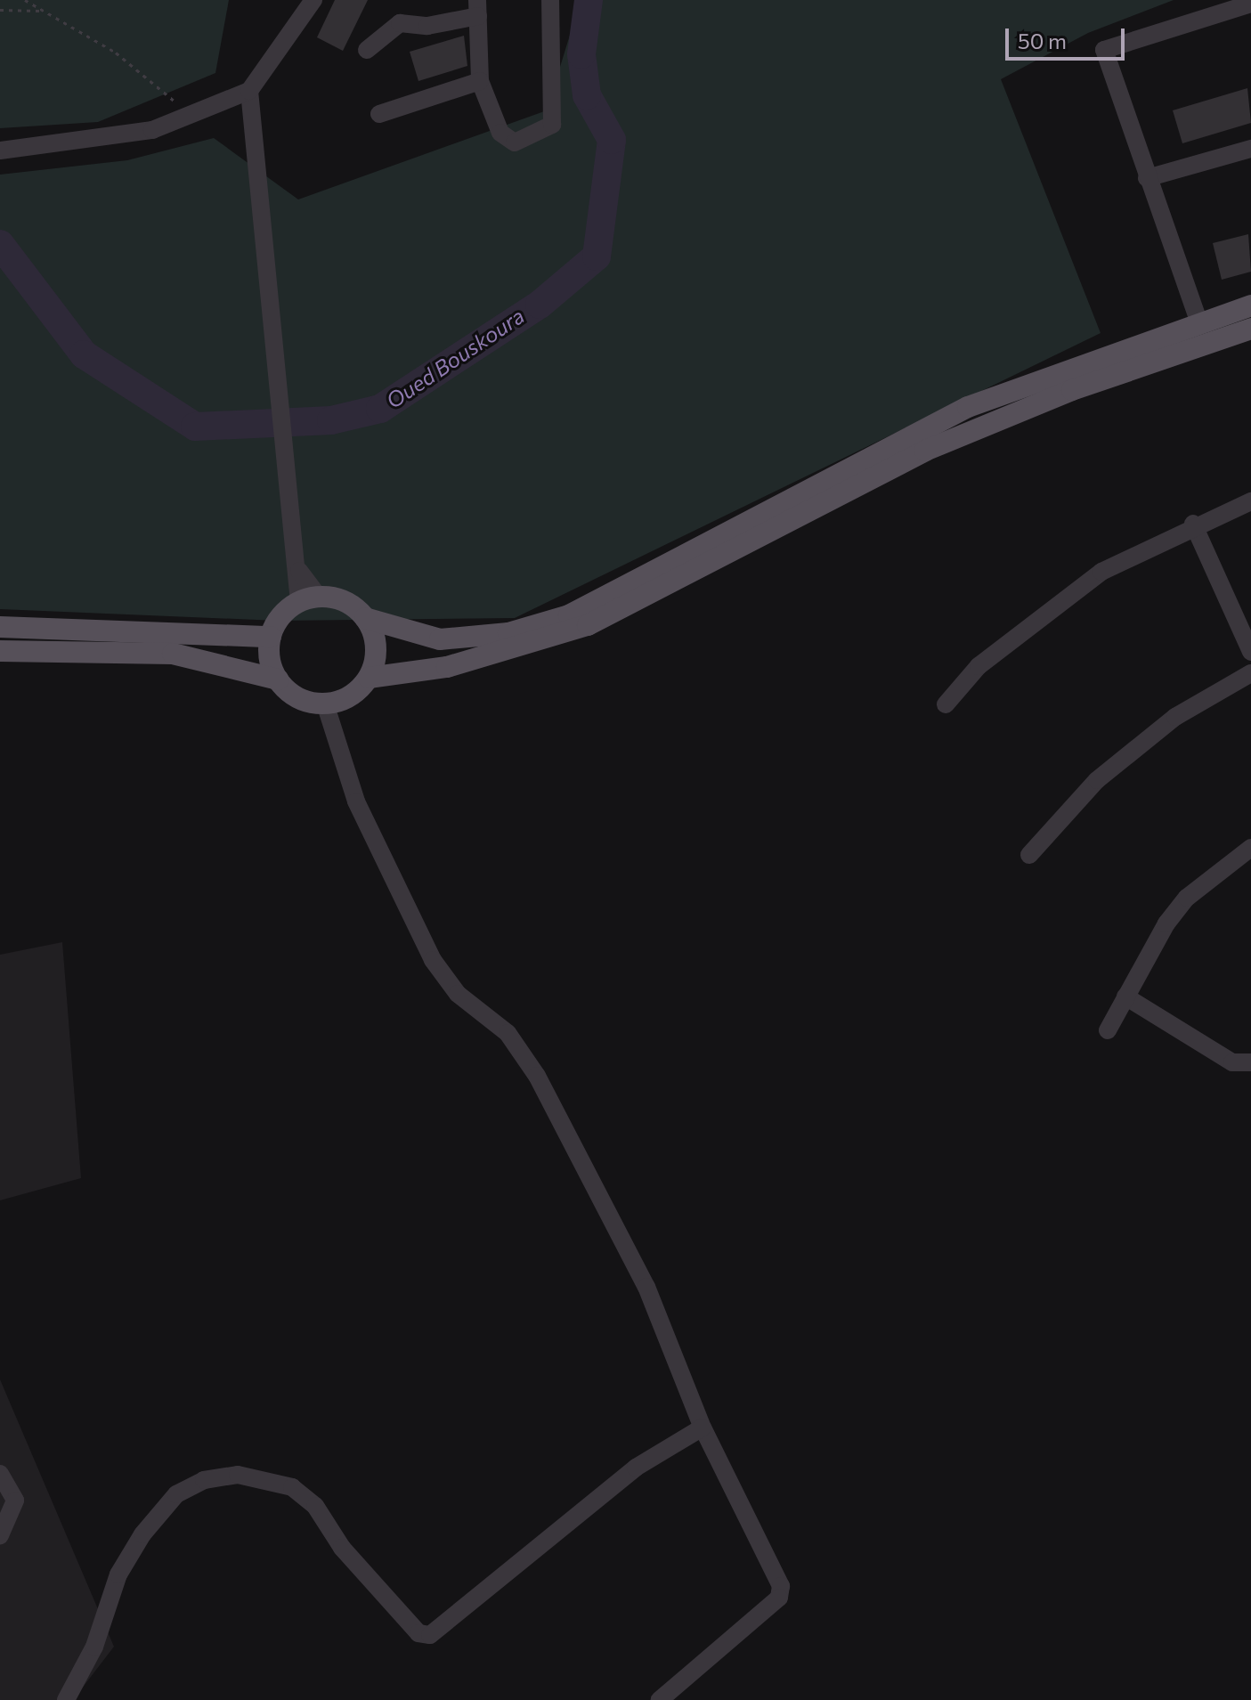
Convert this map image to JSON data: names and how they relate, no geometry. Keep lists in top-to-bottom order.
{
  "water": ["Oued Bouskoura"],
  "scale_bar": "50 m"
}
